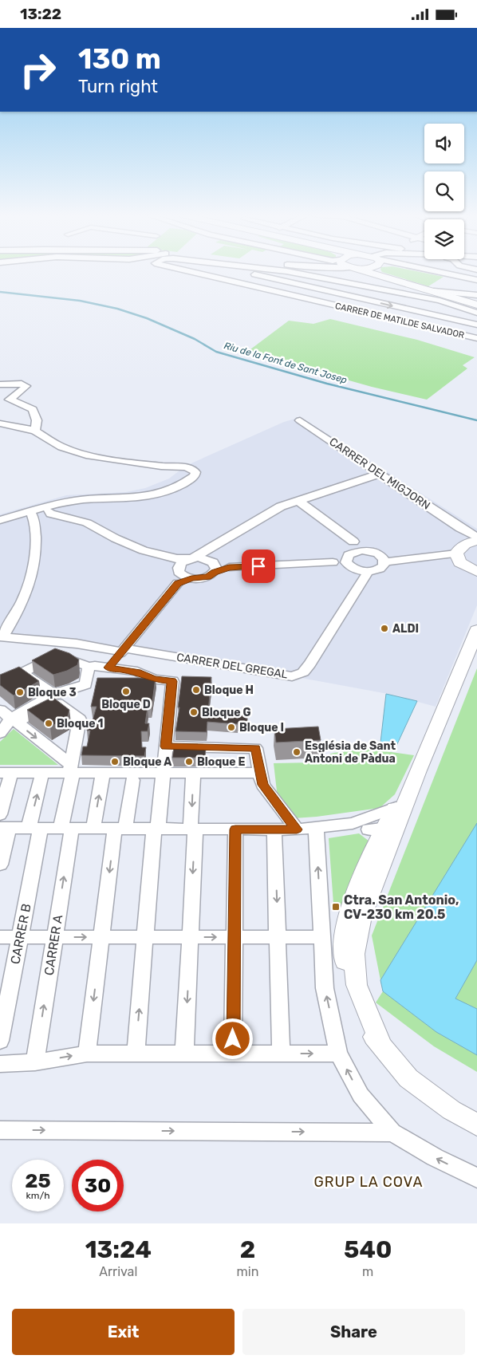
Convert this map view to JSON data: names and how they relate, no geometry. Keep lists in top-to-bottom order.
{
  "streets": {
    "street": [
      "CARRER DE MATILDE SALVADOR",
      "CARRER DEL MIGJORN",
      "CARRER DEL GREGAL",
      "CARRER B",
      "CARRER A"
    ]
  },
  "districts": ["GRUP LA COVA"],
  "water": ["Riu de la Font de Sant Josep"],
  "places": {
    "other": [
      "ALDI",
      "Bloque H",
      "Bloque D",
      "Bloque 3",
      "Bloque G",
      "Bloque 1",
      "Bloque I",
      "Església de Sant Antoni de Pàdua",
      "Bloque A",
      "Bloque E"
    ],
    "transit": ["Ctra. San Antonio, CV-230 km 20.5"]
  },
  "page": {
    "status": "13:22",
    "turn": ["130 m", "Turn right"],
    "speed": "25 km/h",
    "limit": "30",
    "eta": [
      "13:24",
      "Arrival",
      "2",
      "min",
      "540",
      "m"
    ],
    "buttons": ["Exit", "Share"]
  }
}
